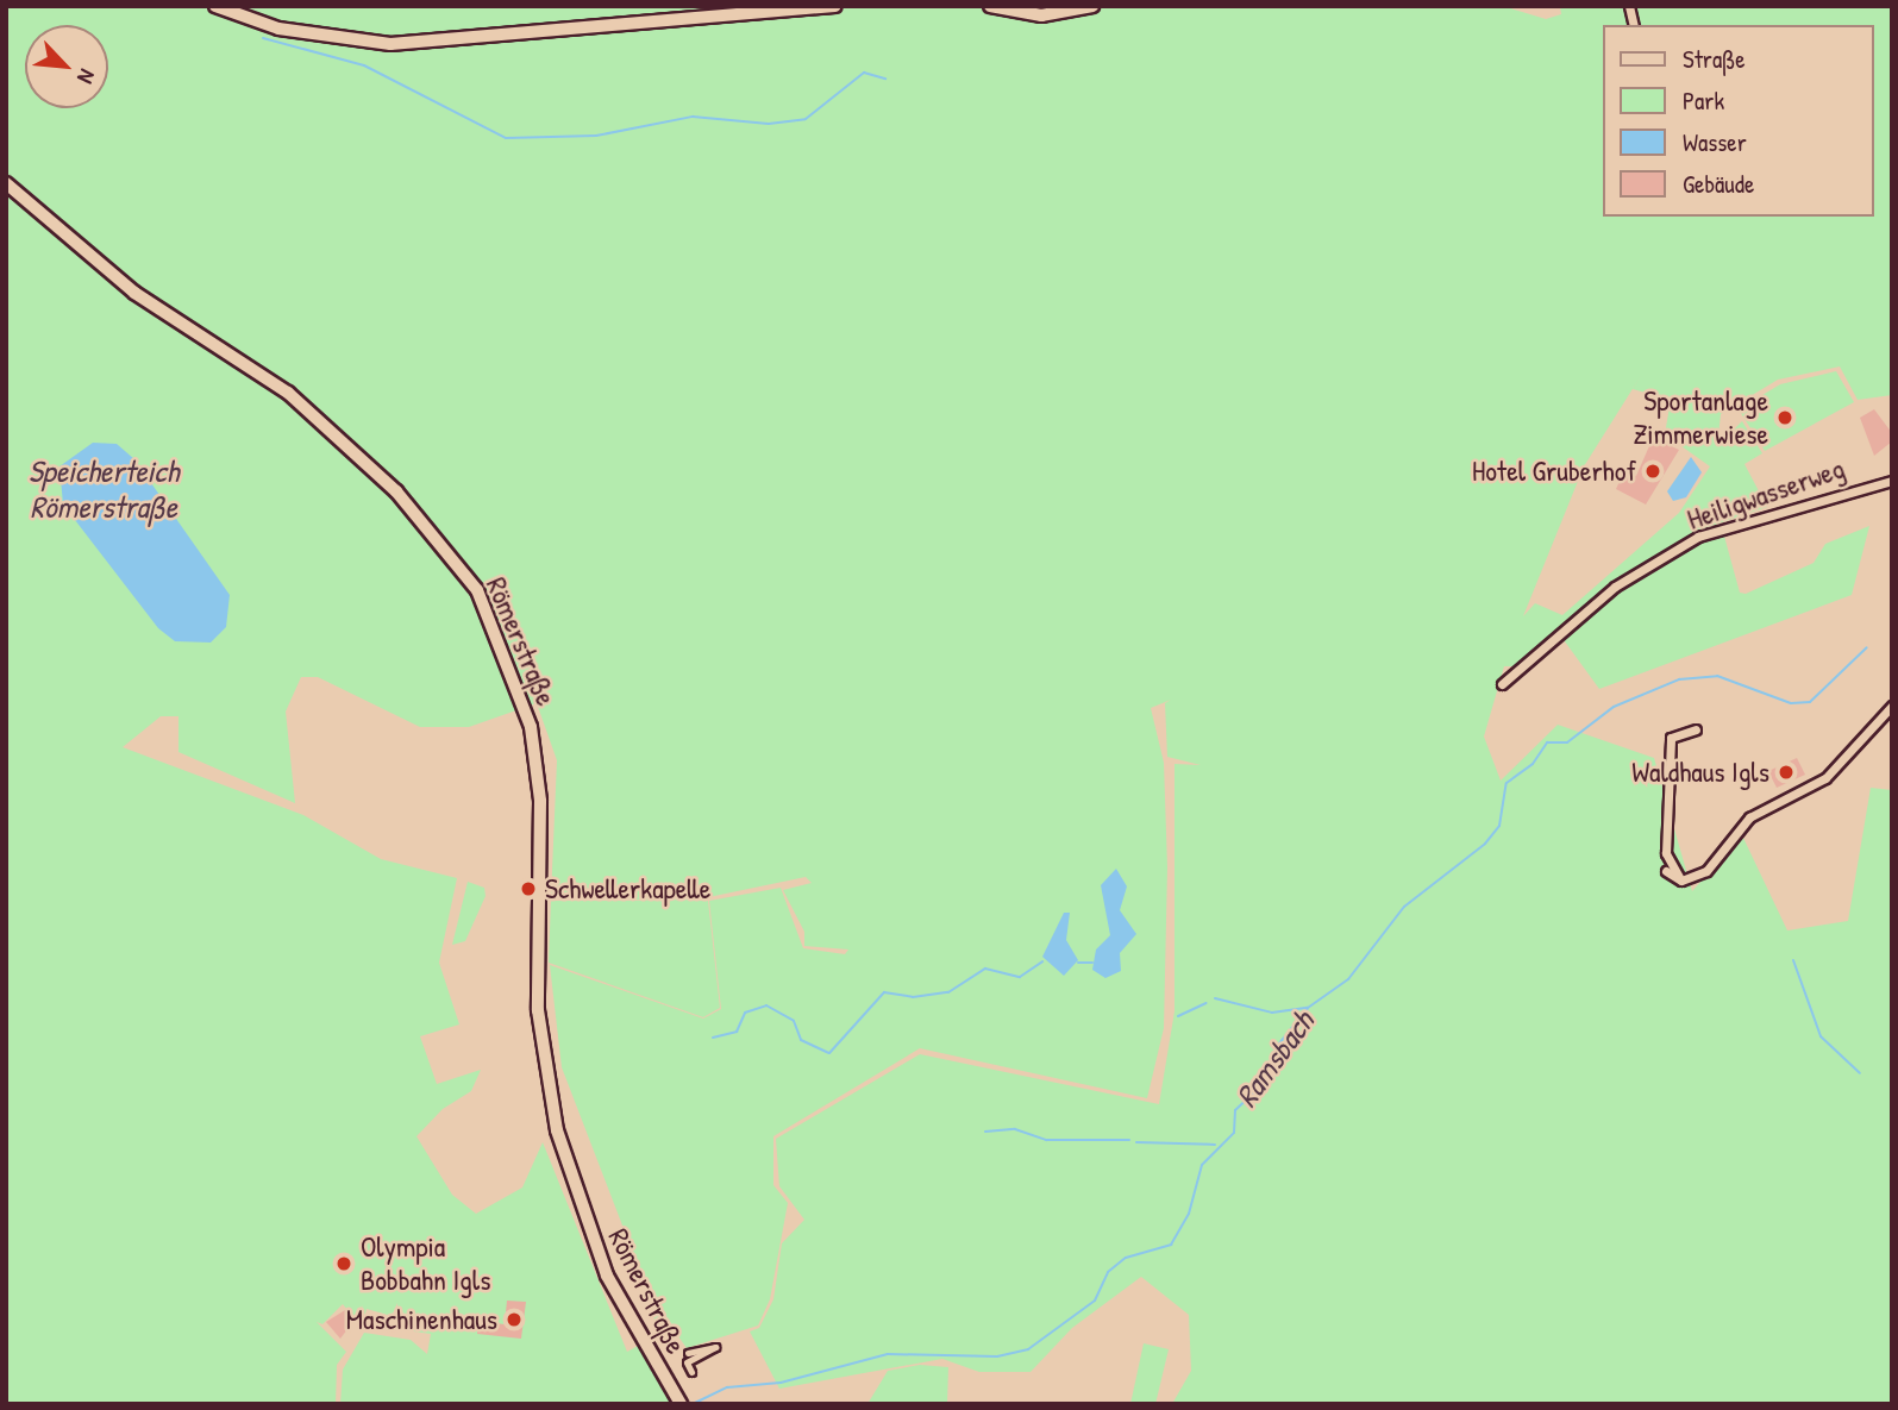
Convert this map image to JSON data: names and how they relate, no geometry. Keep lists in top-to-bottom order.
{
  "streets": {
    "main road": ["Römerstraße"],
    "street": ["Heiligwasserweg"]
  },
  "water": ["Speicherteich Römerstraße", "Ramsbach"],
  "places": [
    "Sportanlage Zimmerwiese",
    "Hotel Gruberhof",
    "Waldhaus Igls",
    "Schwellerkapelle",
    "Olympia Bobbahn Igls",
    "Maschinenhaus"
  ],
  "legend": [
    "Straße",
    "Park",
    "Wasser",
    "Gebäude"
  ],
  "north": "bottom right"
}
